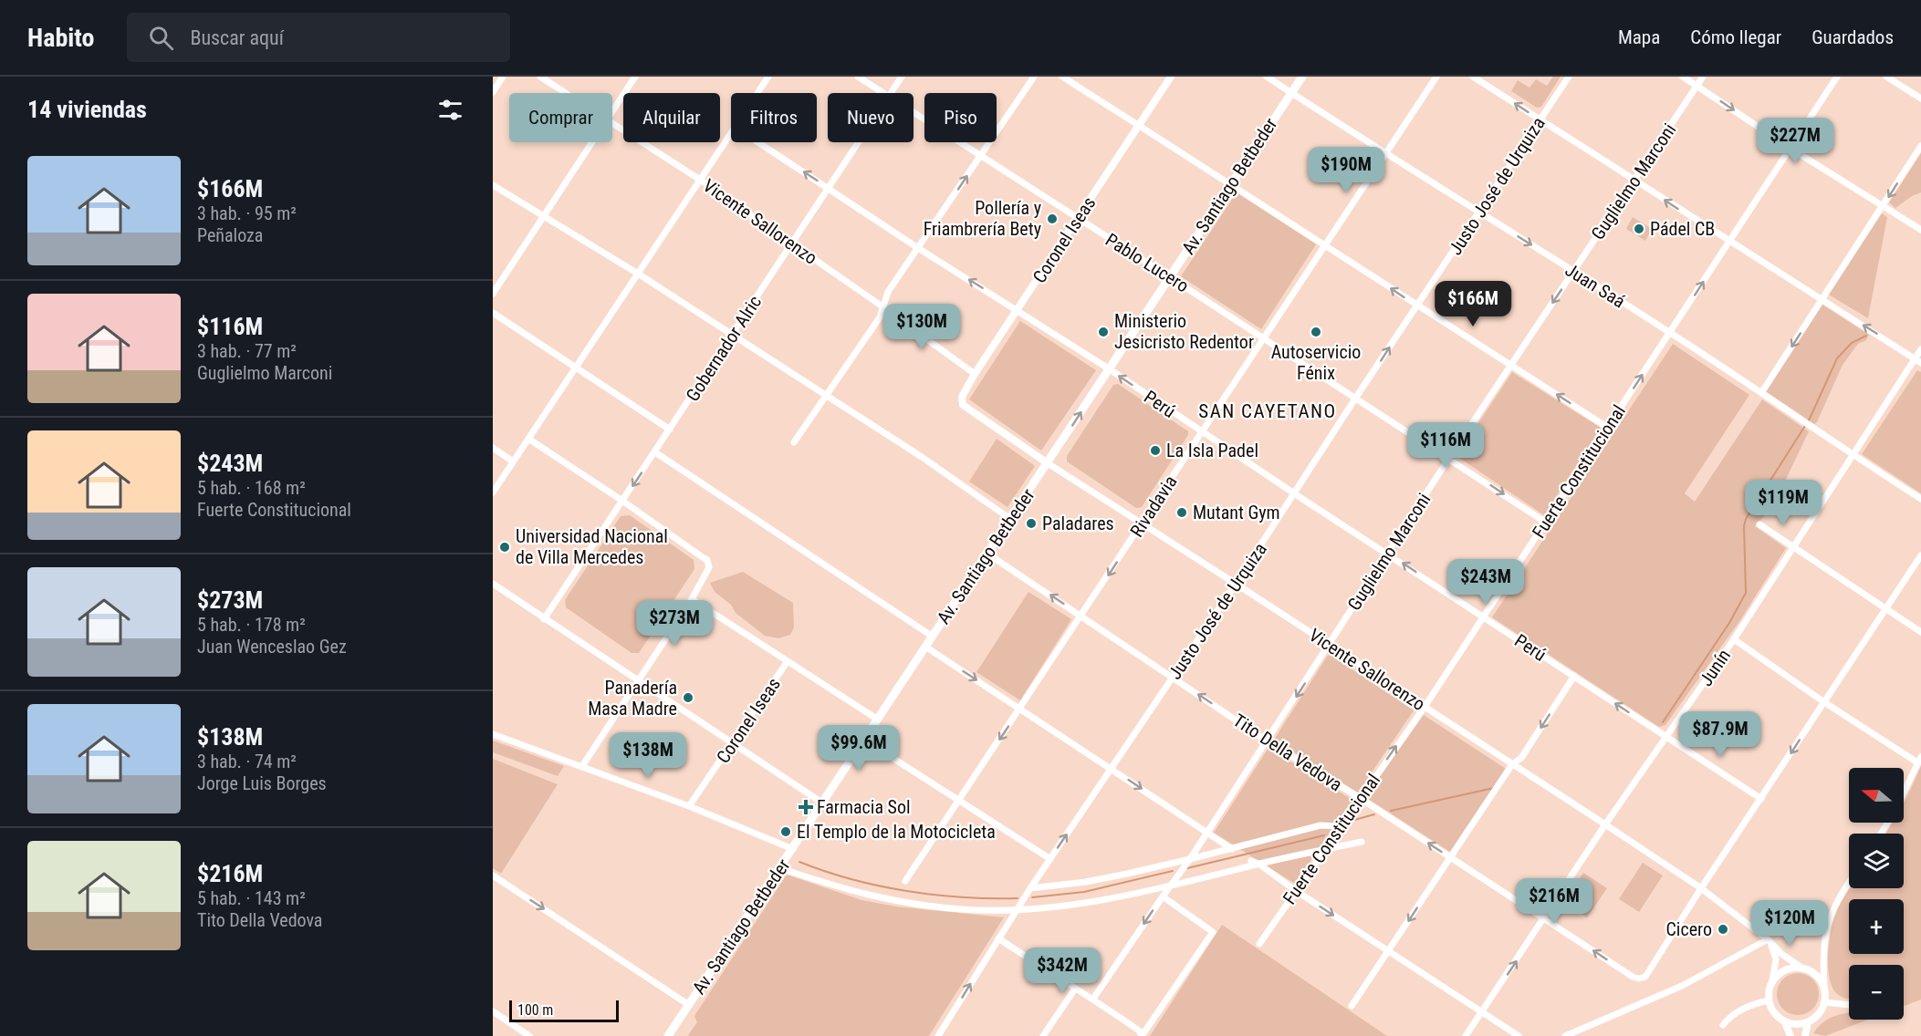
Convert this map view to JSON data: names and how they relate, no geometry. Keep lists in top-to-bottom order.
{
  "streets": {
    "main road": ["Av. Santiago Betbeder"],
    "street": [
      "Guglielmo Marconi",
      "Justo José de Urquiza",
      "Vicente Sallorenzo",
      "Coronel Iseas",
      "Pablo Lucero",
      "Juan Saá",
      "Gobernador Alric",
      "Perú",
      "Fuerte Constitucional",
      "Rivadavia",
      "Junín",
      "Tito Della Vedova"
    ]
  },
  "crossings": [
    ["Guglielmo Marconi", "Vicente Sallorenzo"],
    ["Guglielmo Marconi", "Pablo Lucero"],
    ["Guglielmo Marconi", "Juan Saá"],
    ["Guglielmo Marconi", "Perú"],
    ["Guglielmo Marconi", "Tito Della Vedova"],
    ["Av. Santiago Betbeder", "Vicente Sallorenzo"],
    ["Av. Santiago Betbeder", "Pablo Lucero"],
    ["Av. Santiago Betbeder", "Juan Saá"],
    ["Av. Santiago Betbeder", "Perú"],
    ["Av. Santiago Betbeder", "Tito Della Vedova"],
    ["Justo José de Urquiza", "Vicente Sallorenzo"],
    ["Justo José de Urquiza", "Pablo Lucero"],
    ["Justo José de Urquiza", "Juan Saá"],
    ["Justo José de Urquiza", "Perú"],
    ["Justo José de Urquiza", "Tito Della Vedova"],
    ["Vicente Sallorenzo", "Coronel Iseas"],
    ["Vicente Sallorenzo", "Gobernador Alric"],
    ["Vicente Sallorenzo", "Fuerte Constitucional"],
    ["Vicente Sallorenzo", "Rivadavia"],
    ["Vicente Sallorenzo", "Junín"],
    ["Vicente Sallorenzo", "Tito Della Vedova"],
    ["Coronel Iseas", "Pablo Lucero"],
    ["Coronel Iseas", "Perú"],
    ["Pablo Lucero", "Fuerte Constitucional"],
    ["Pablo Lucero", "Rivadavia"],
    ["Juan Saá", "Fuerte Constitucional"],
    ["Juan Saá", "Rivadavia"],
    ["Juan Saá", "Junín"],
    ["Gobernador Alric", "Perú"],
    ["Perú", "Fuerte Constitucional"],
    ["Perú", "Rivadavia"],
    ["Perú", "Junín"],
    ["Fuerte Constitucional", "Tito Della Vedova"],
    ["Rivadavia", "Tito Della Vedova"],
    ["Junín", "Tito Della Vedova"]
  ],
  "one_way": ["Perú", "Tito Della Vedova"],
  "districts": ["SAN CAYETANO"],
  "places": {
    "other": [
      "Pollería y Friambrería Bety",
      "Pádel CB",
      "Ministerio Jesicristo Redentor",
      "Autoservicio Fénix",
      "La Isla Padel",
      "Mutant Gym",
      "Paladares",
      "Universidad Nacional de Villa Mercedes",
      "Panadería Masa Madre",
      "El Templo de la Motocicleta",
      "Cicero"
    ],
    "health": ["Farmacia Sol"]
  },
  "scale_bar": "100 m",
  "north": "left",
  "page": {
    "header": "Habito",
    "search": "Buscar aquí",
    "nav": ["Mapa", "Cómo llegar", "Guardados"],
    "heading": "14 viviendas",
    "chip": [
      "Comprar",
      "Alquilar",
      "Filtros",
      "Nuevo",
      "Piso"
    ],
    "price": [
      "$227M",
      "$190M",
      "$166M",
      "$130M",
      "$116M",
      "$119M",
      "$243M",
      "$273M",
      "$87.9M",
      "$99.6M",
      "$138M",
      "$216M",
      "$120M",
      "$342M"
    ],
    "list": [
      {
        "name": "$166M",
        "note": "3 hab. · 95 m² · Peñaloza"
      },
      {
        "name": "$116M",
        "note": "3 hab. · 77 m² · Guglielmo Marconi"
      },
      {
        "name": "$243M",
        "note": "5 hab. · 168 m² · Fuerte Constitucional"
      },
      {
        "name": "$273M",
        "note": "5 hab. · 178 m² · Juan Wenceslao Gez"
      },
      {
        "name": "$138M",
        "note": "3 hab. · 74 m² · Jorge Luis Borges"
      },
      {
        "name": "$216M",
        "note": "5 hab. · 143 m² · Tito Della Vedova"
      }
    ],
    "map_buttons": ["+", "−"],
    "scale": "100 m"
  }
}
